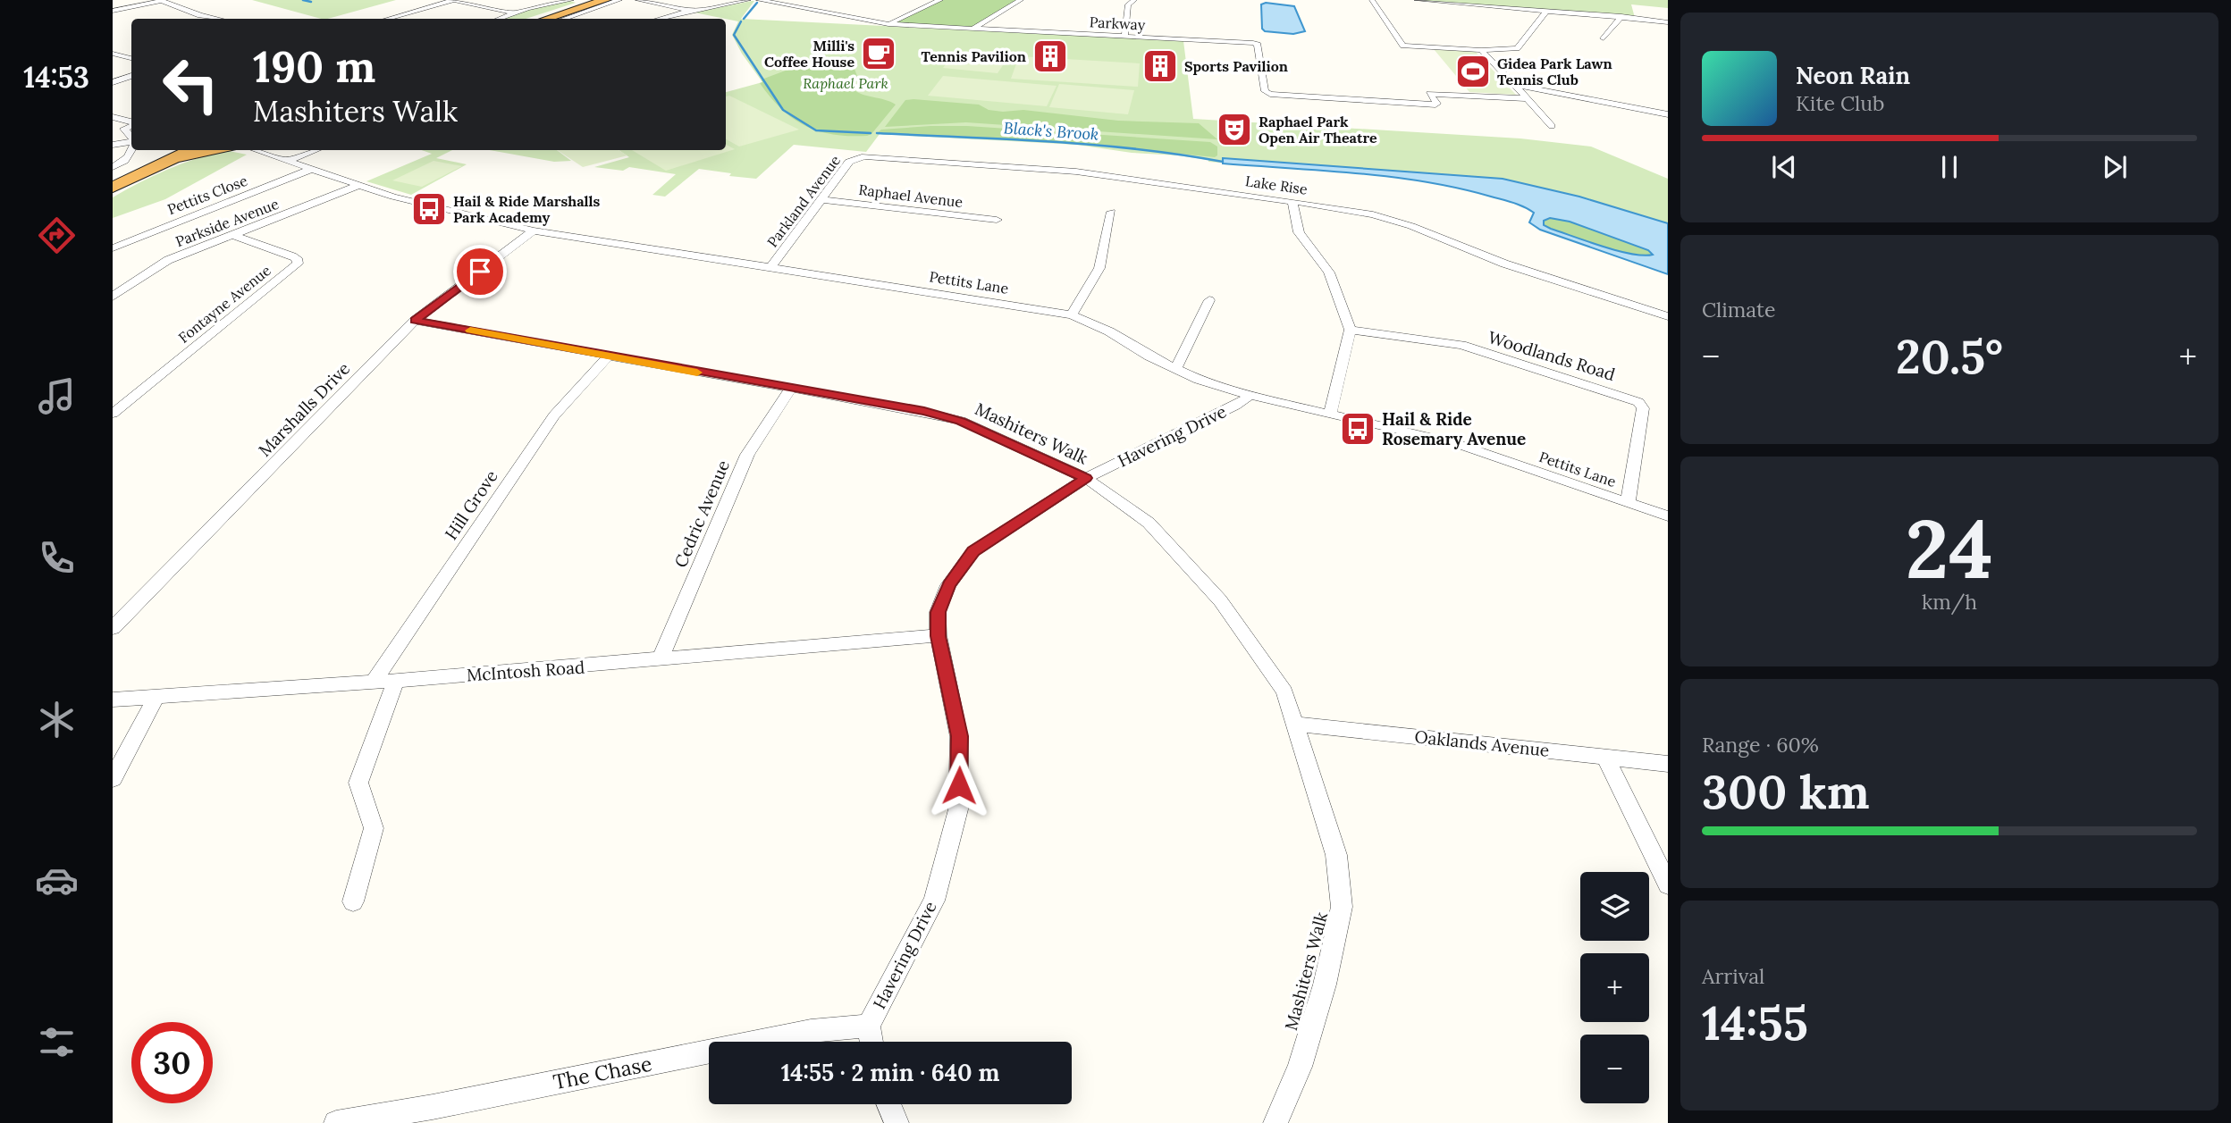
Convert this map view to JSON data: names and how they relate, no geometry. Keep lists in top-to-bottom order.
{
  "streets": {
    "street": [
      "Parkway",
      "Lake Rise",
      "Pettits Close",
      "Raphael Avenue",
      "Parkland Avenue",
      "Parkside Avenue",
      "Pettits Lane",
      "Fontayne Avenue",
      "Woodlands Road",
      "Marshalls Drive",
      "Mashiters Walk",
      "Havering Drive",
      "Hill Grove",
      "Cedric Avenue",
      "McIntosh Road",
      "Oaklands Avenue",
      "The Chase"
    ]
  },
  "crossings": [
    ["Lake Rise", "Parkland Avenue"],
    ["Pettits Close", "Pettits Lane"],
    ["Raphael Avenue", "Parkland Avenue"],
    ["Parkland Avenue", "Pettits Lane"],
    ["Parkside Avenue", "Pettits Lane"],
    ["Parkside Avenue", "Fontayne Avenue"],
    ["Pettits Lane", "Woodlands Road"],
    ["Pettits Lane", "Marshalls Drive"],
    ["Pettits Lane", "Havering Drive"],
    ["Marshalls Drive", "Mashiters Walk"],
    ["Mashiters Walk", "Havering Drive"],
    ["Mashiters Walk", "Hill Grove"],
    ["Mashiters Walk", "Cedric Avenue"],
    ["Mashiters Walk", "Oaklands Avenue"],
    ["Havering Drive", "McIntosh Road"],
    ["Havering Drive", "The Chase"],
    ["Hill Grove", "McIntosh Road"],
    ["Cedric Avenue", "McIntosh Road"]
  ],
  "water": ["Black's Brook"],
  "parks": ["Raphael Park"],
  "places": {
    "cafe": ["Milli's Coffee House"],
    "building": ["Tennis Pavilion", "Sports Pavilion"],
    "sports": ["Gidea Park Lawn Tennis Club"],
    "theatre": ["Raphael Park Open Air Theatre"],
    "bus stop": ["Hail & Ride Marshalls Park Academy", "Hail & Ride Rosemary Avenue"]
  },
  "page": {
    "tabs": "14:53",
    "turn": ["190 m", "Mashiters Walk"],
    "song": ["Neon Rain", "Kite Club"],
    "tile": [
      "Climate",
      ["24", "km/h"],
      ["Range · 60%", "300 km"],
      ["Arrival", "14:55"]
    ],
    "heat": ["−", "20.5°", "+"],
    "map_buttons": ["+", "−"],
    "limit": "30",
    "trip": "14:55 · 2 min · 640 m"
  }
}
